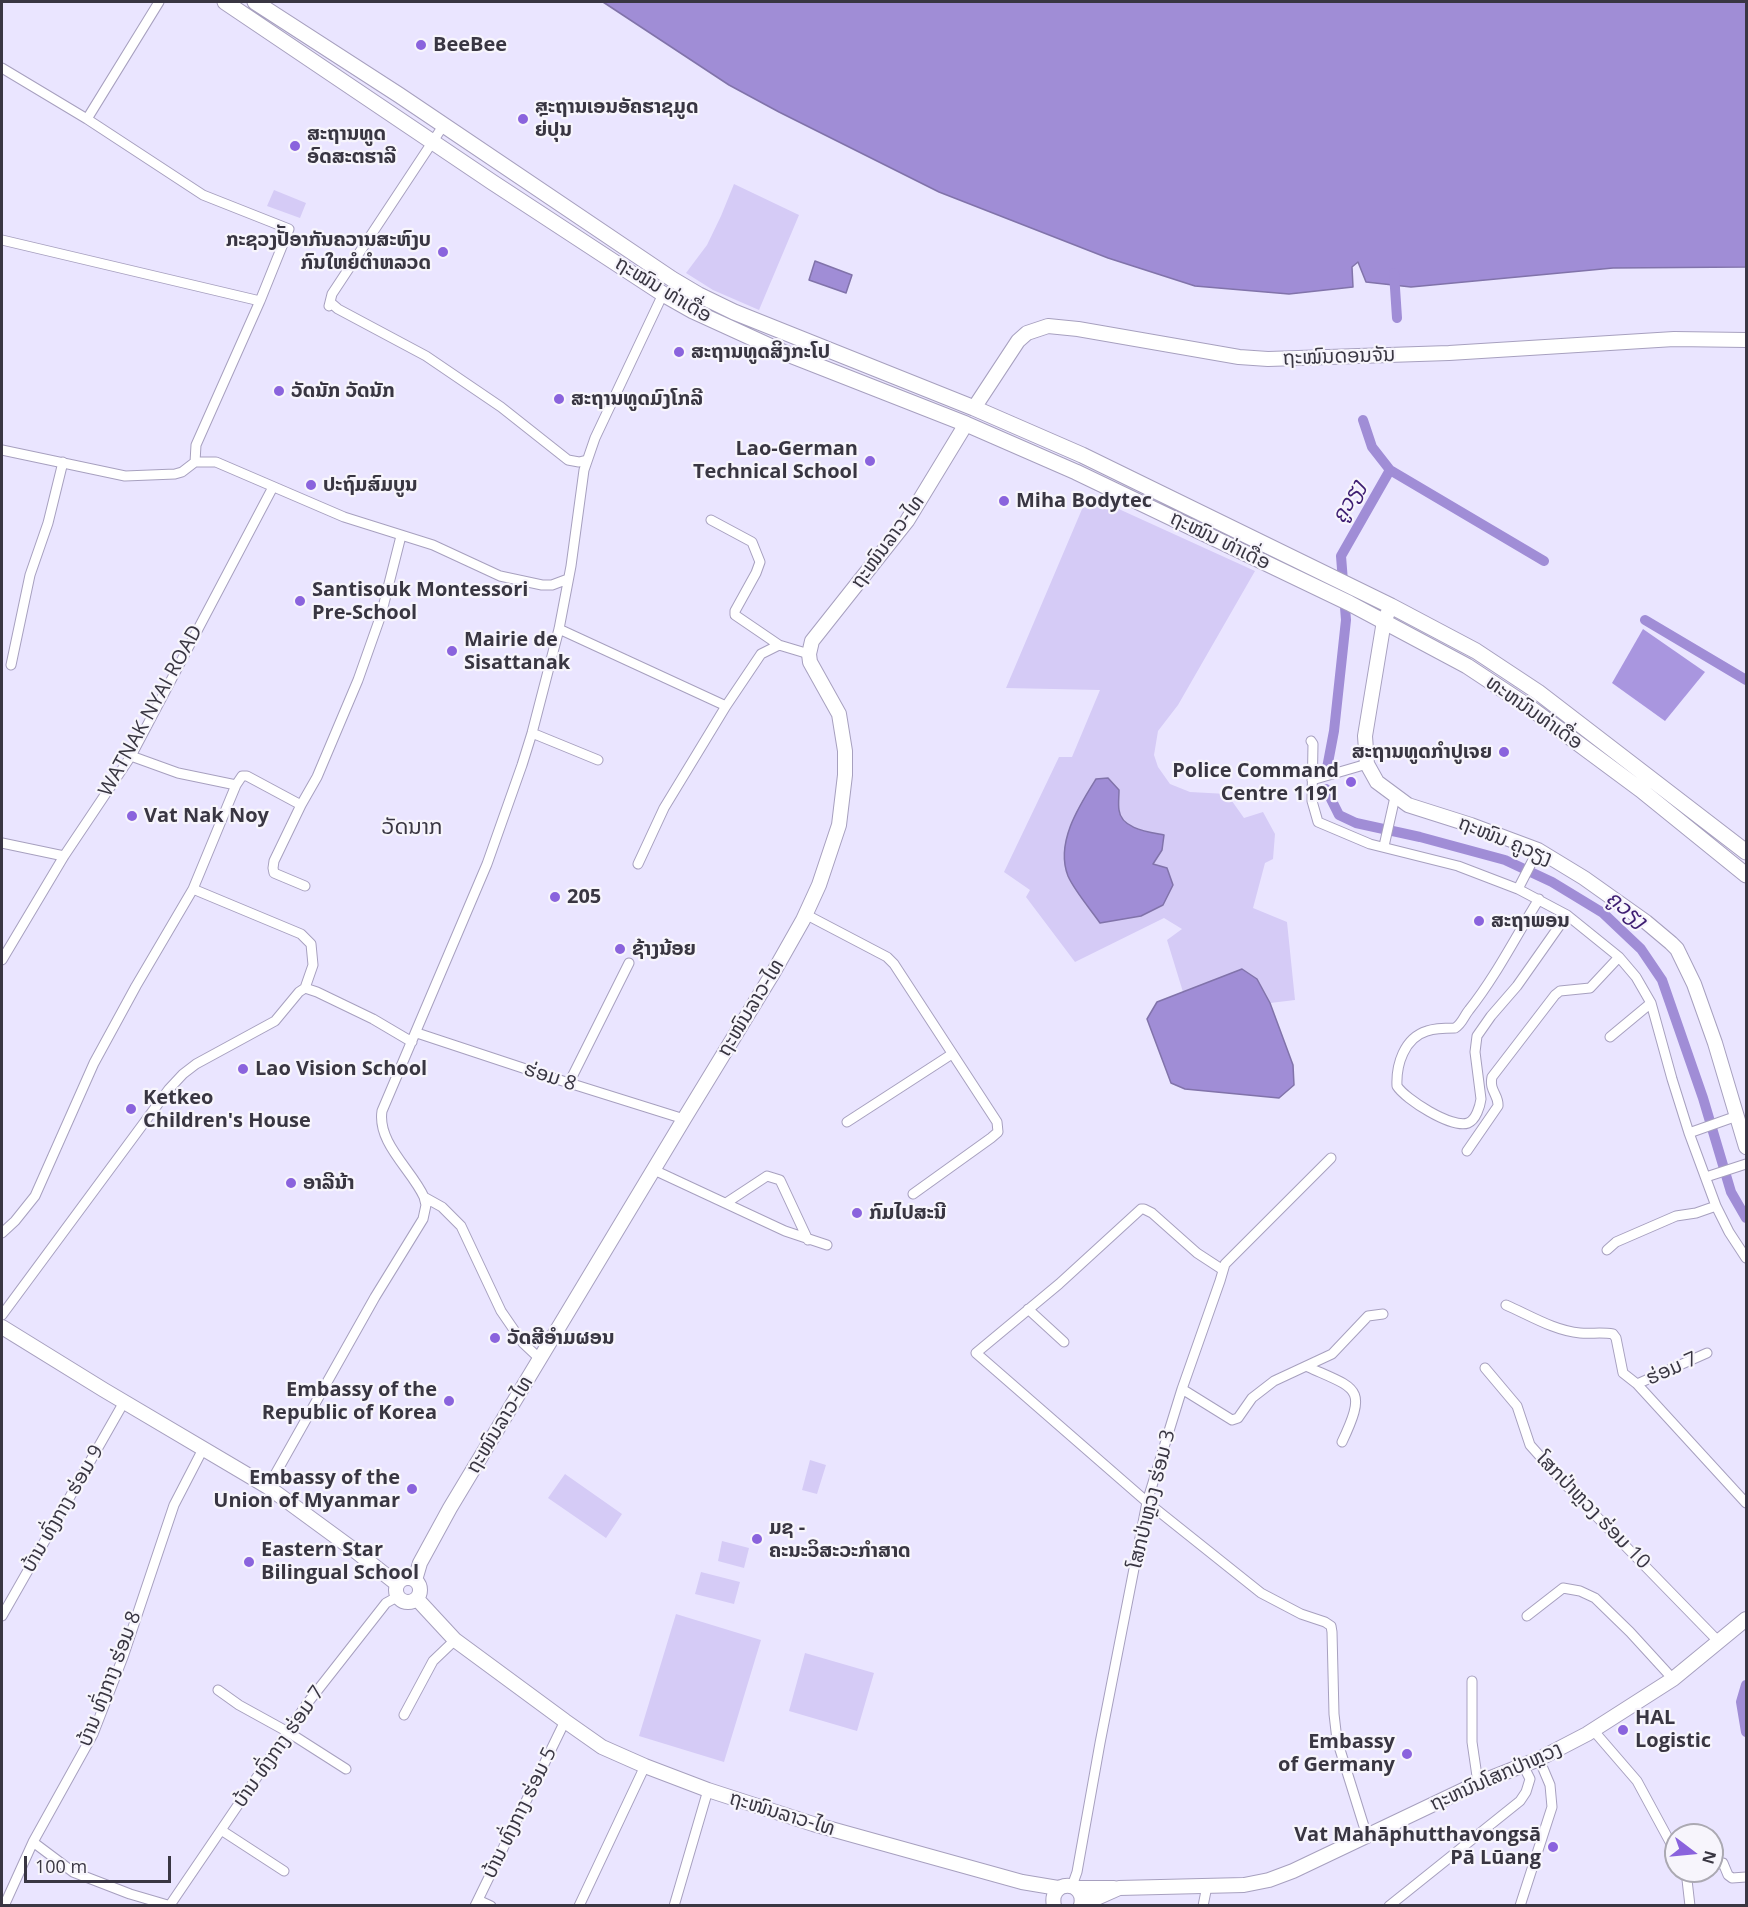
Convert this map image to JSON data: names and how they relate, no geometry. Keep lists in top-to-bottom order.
{
  "streets": {
    "main road": ["ຖະໝົນ ທ່າເດື່ອ", "ທະຫນົນທ່າເດື່ອ"],
    "street": [
      "ຖະໝົນດອນຈັນ",
      "ຖະໜົນລາວ-ໄທ",
      "WATNAK NYAI ROAD",
      "ຖະໜົນ ຄູວຽງ",
      "ຮ່ອມ 8",
      "ຮ່ອມ 7",
      "ໂສກປ່າຫຼວງ ຮ່ອມ 3",
      "ບ້ານ ທົ່ງກາງ ຮ່ອມ 9",
      "ໂສກປ່າຫຼວງ ຮ່ອມ 10",
      "ບ້ານ ທົ່ງກາງ ຮ່ອມ 8",
      "ບ້ານ ທົ່ງກາງ ຮ່ອມ 7",
      "ຖະຫນົນໂສກປ່າຫຼວງ",
      "ບ້ານ ທົ່ງກາງ ຮ່ອມ 5"
    ]
  },
  "crossings": [
    ["ຖະໝົນ ທ່າເດື່ອ", "ຖະໝົນດອນຈັນ"],
    ["ຖະໝົນ ທ່າເດື່ອ", "ຖະໜົນລາວ-ໄທ"],
    ["ຖະໝົນ ທ່າເດື່ອ", "ທະຫນົນທ່າເດື່ອ"],
    ["ຖະໜົນລາວ-ໄທ", "ຮ່ອມ 8"],
    ["ຖະໜົນລາວ-ໄທ", "ໂສກປ່າຫຼວງ ຮ່ອມ 3"],
    ["ຖະໜົນລາວ-ໄທ", "ບ້ານ ທົ່ງກາງ ຮ່ອມ 7"],
    ["ຖະໜົນລາວ-ໄທ", "ບ້ານ ທົ່ງກາງ ຮ່ອມ 5"],
    ["ໂສກປ່າຫຼວງ ຮ່ອມ 10", "ຖະຫນົນໂສກປ່າຫຼວງ"]
  ],
  "districts": ["ວັດນາກ"],
  "water": ["ຄູວຽງ"],
  "places": [
    "BeeBee",
    "ສະຖານເອນອັຄຮາຊມູດ ຍ່ົປຸນ",
    "ສະຖານທູດ ອົດສະຕຮາລີ",
    "ກະຊວງປັັອາກັນຄວານສະຫົງບ ກົນໃຫຍໍຕຳຫລວດ",
    "ສະຖານທູດສິງກະໂປ",
    "ວັດນັກ ວັດນັກ",
    "ສະຖານທູດມົງໂກລີ",
    "Lao-German Technical School",
    "ປະຖົມສົມບູນ",
    "Miha Bodytec",
    "Santisouk Montessori Pre-School",
    "Mairie de Sisattanak",
    "ສະຖານທູດກຳປູເຈຍ",
    "Police Command Centre 1191",
    "Vat Nak Noy",
    "205",
    "ສະຖາພອນ",
    "ຊ້າງນ້ອຍ",
    "Lao Vision School",
    "Ketkeo Children's House",
    "ອາລີນ້າ",
    "ກົມໄປສະນີ",
    "ວັດສີອຳມຜອນ",
    "Embassy of the Republic of Korea",
    "Embassy of the Union of Myanmar",
    "ມຊ - ຄະນະວິສະວະກຳສາດ",
    "Eastern Star Bilingual School",
    "HAL Logistic",
    "Embassy of Germany",
    "Vat Mahāphutthavongsā Pā Lūang"
  ],
  "scale_bar": "100 m",
  "north": "right"
}
